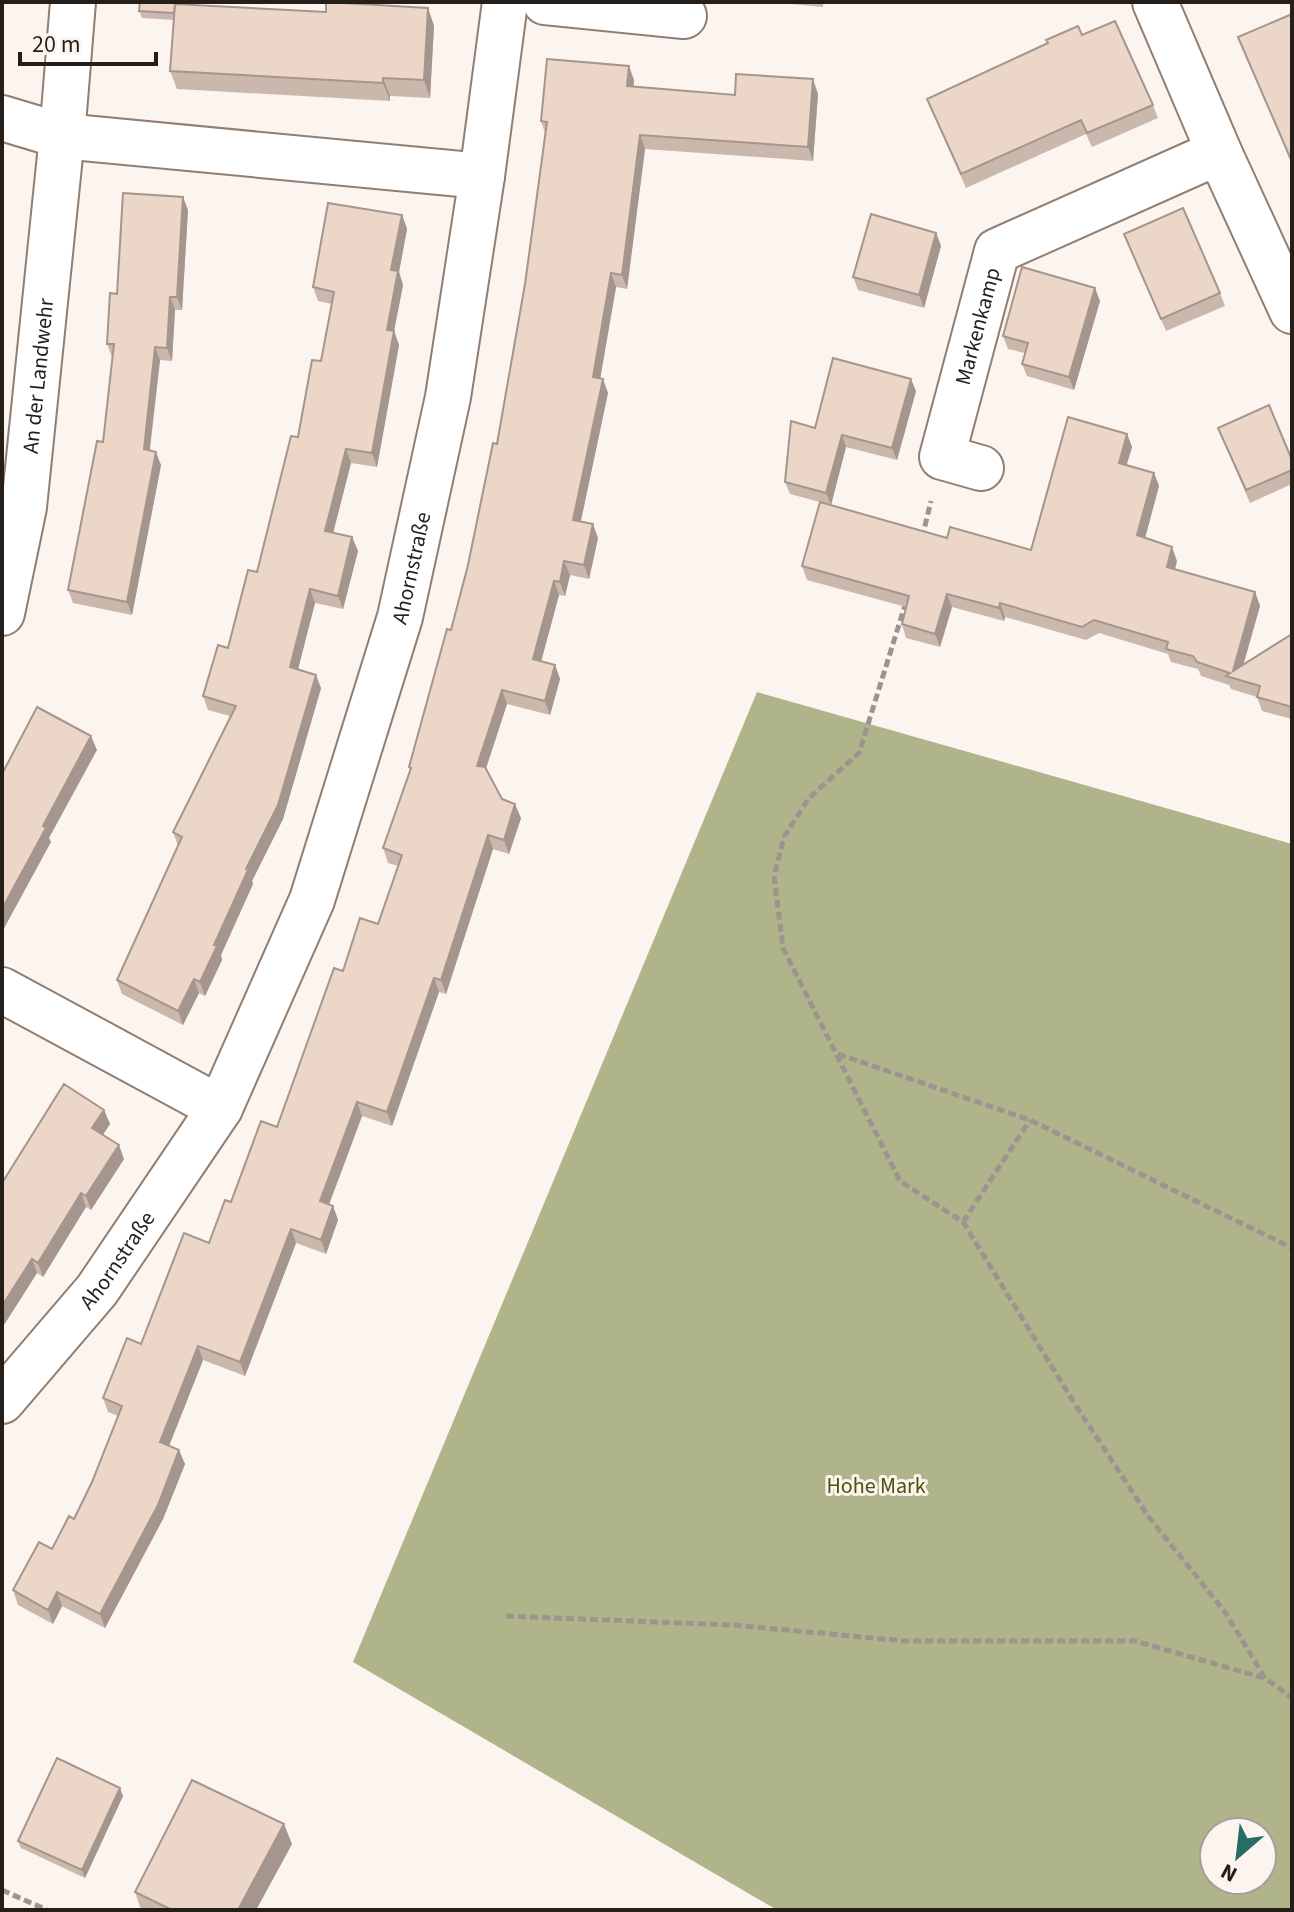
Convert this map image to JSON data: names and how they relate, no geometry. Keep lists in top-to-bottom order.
{
  "streets": {
    "street": ["Markenkamp", "An der Landwehr", "Ahornstraße"]
  },
  "parks": ["Hohe Mark"],
  "scale_bar": "20 m",
  "north": "bottom left"
}
